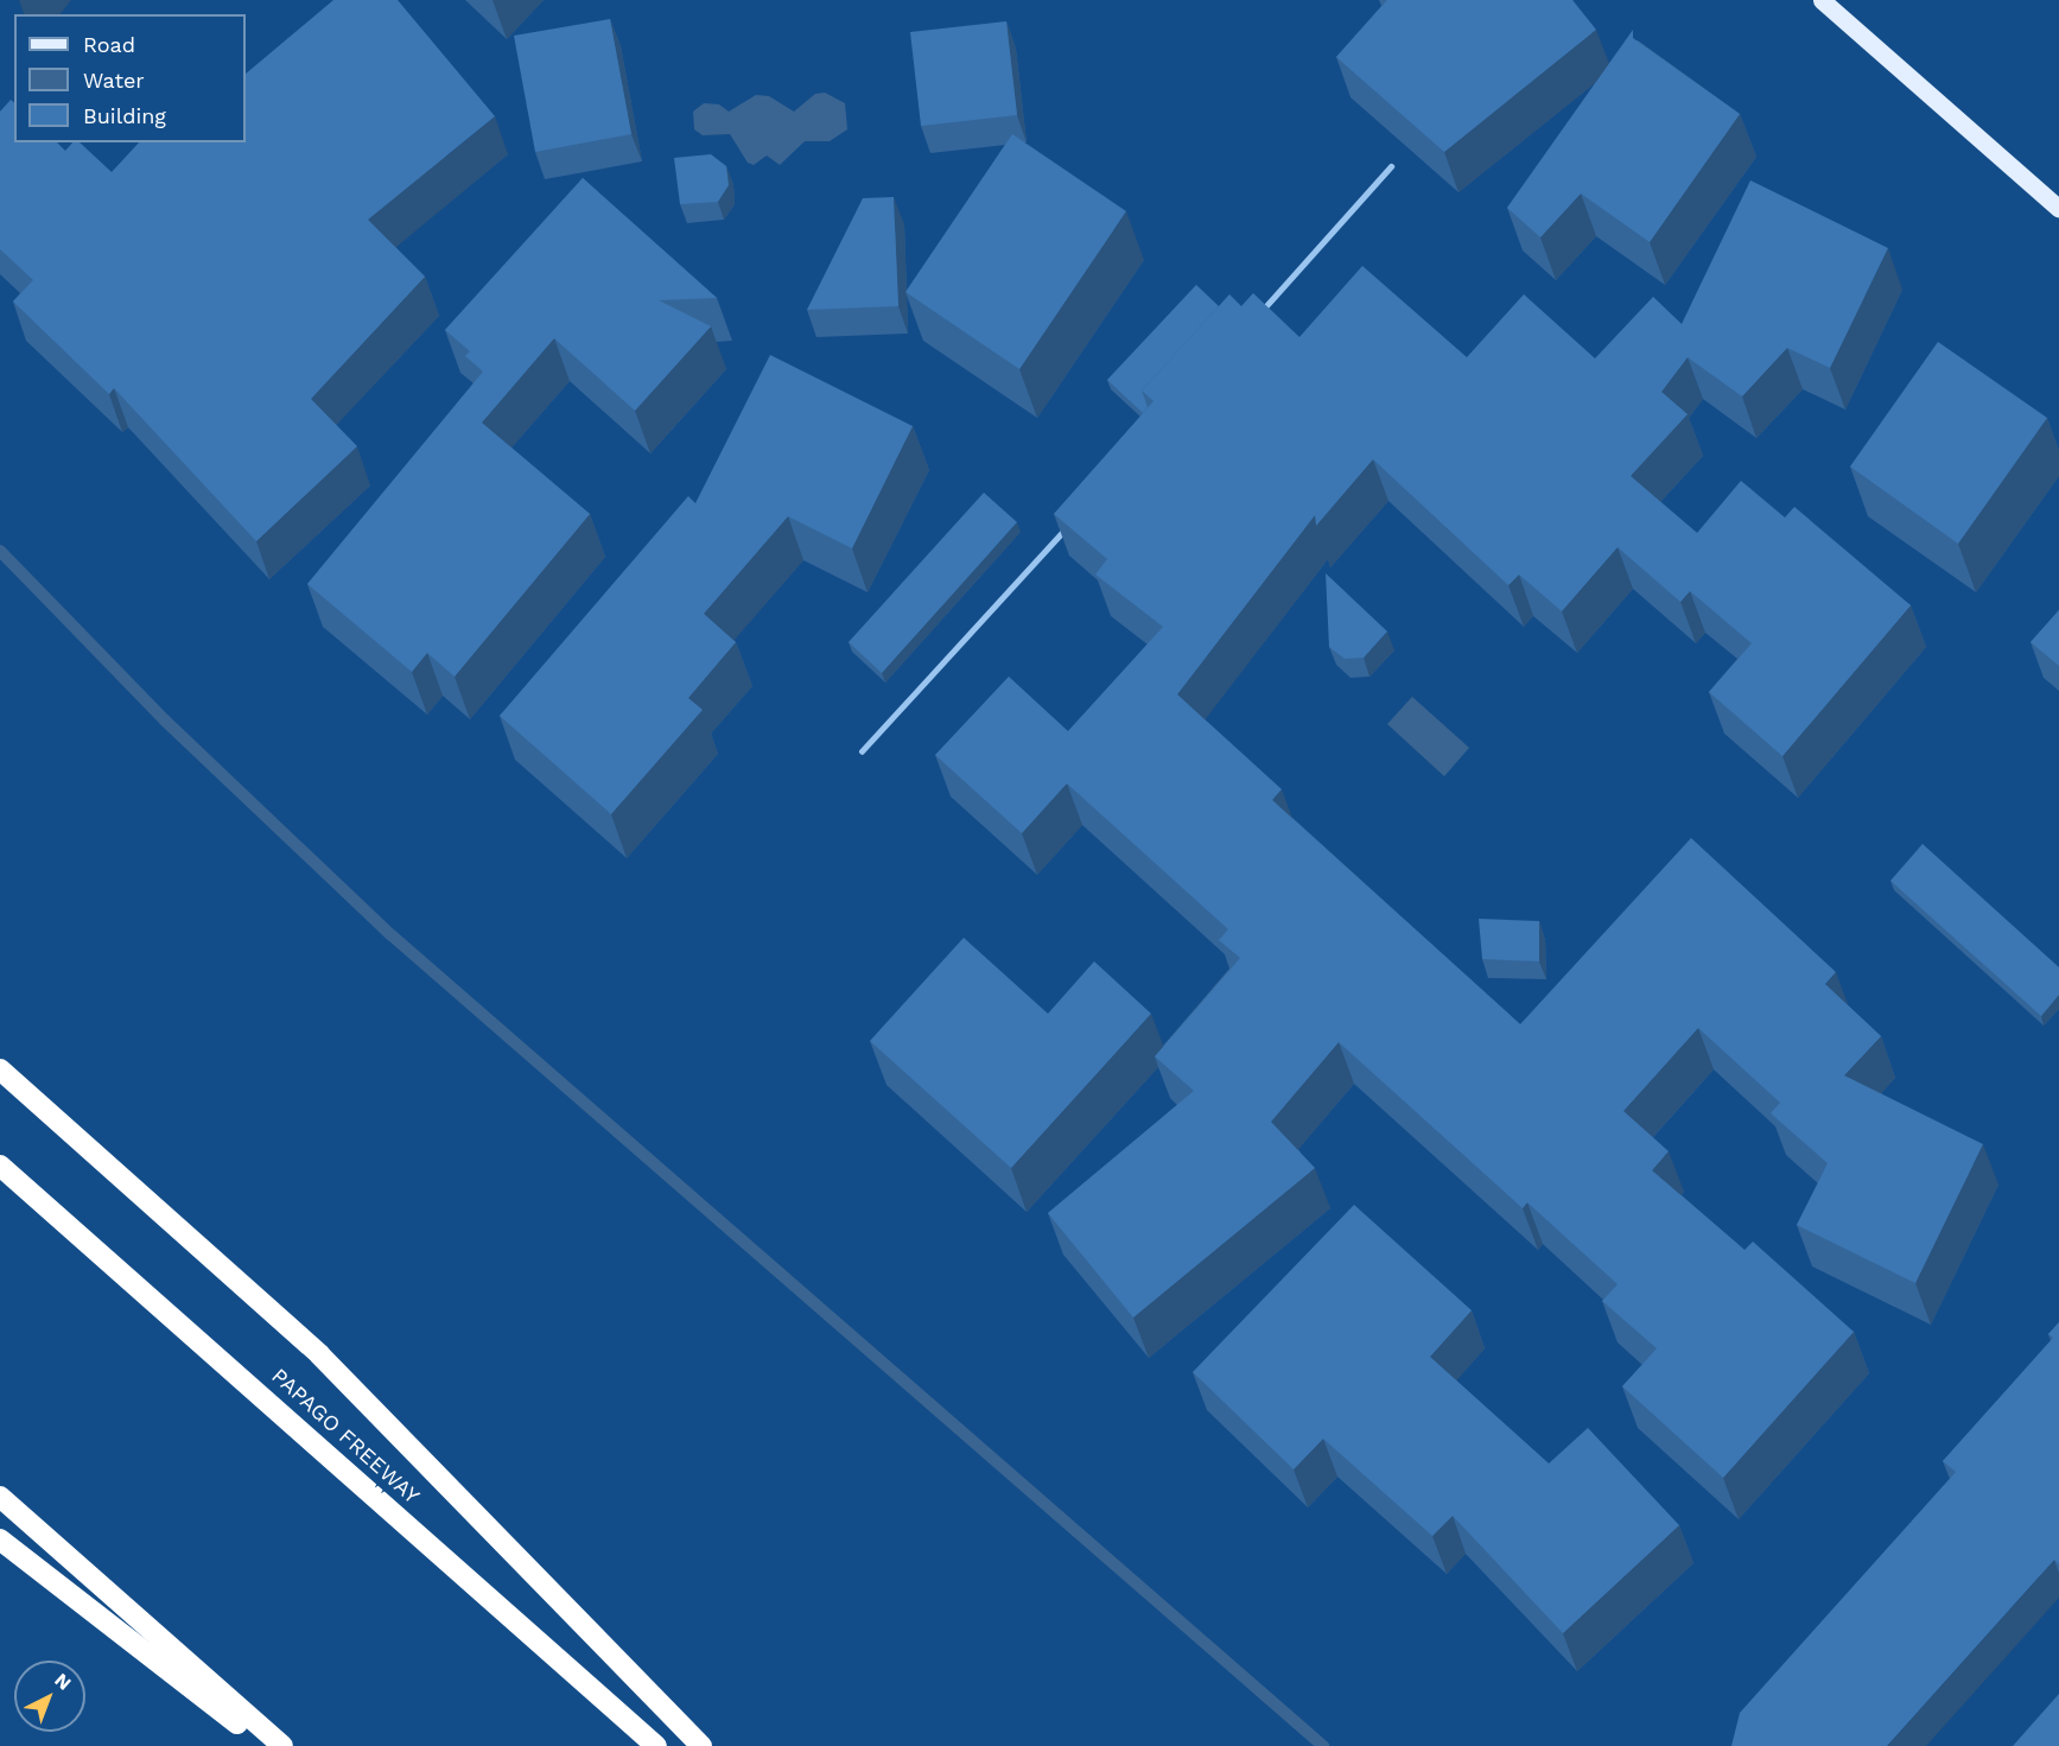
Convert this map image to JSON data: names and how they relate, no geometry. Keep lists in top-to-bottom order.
{
  "streets": {
    "highway": ["PAPAGO FREEWAY"]
  },
  "legend": ["Road", "Water", "Building"],
  "north": "top right"
}
